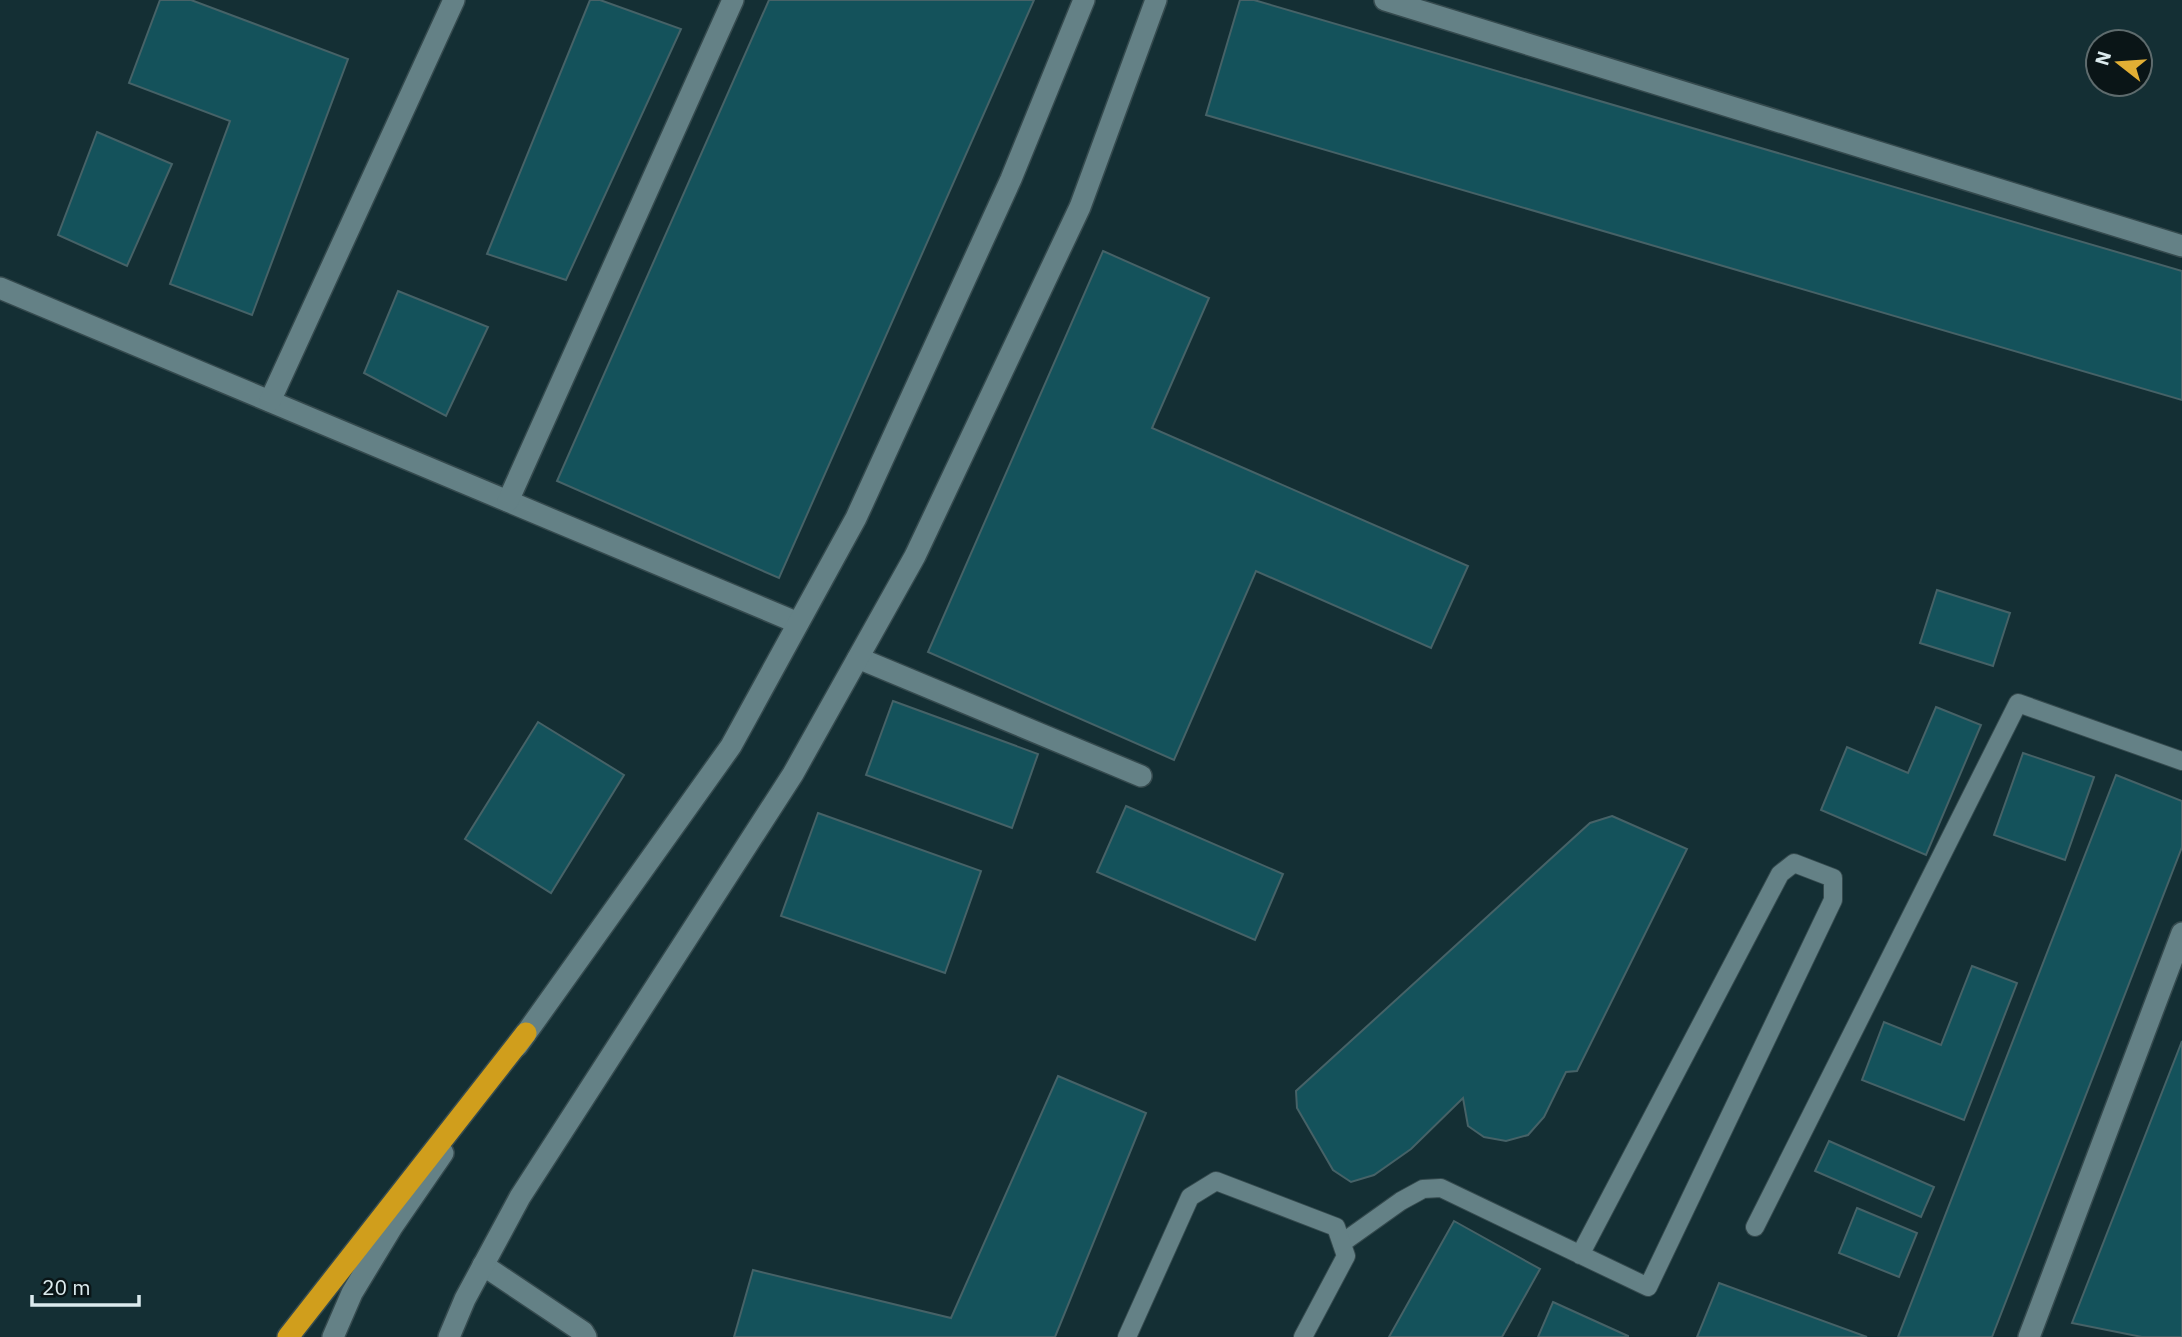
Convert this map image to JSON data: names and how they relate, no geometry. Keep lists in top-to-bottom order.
{
  "scale_bar": "20 m",
  "north": "left"
}
